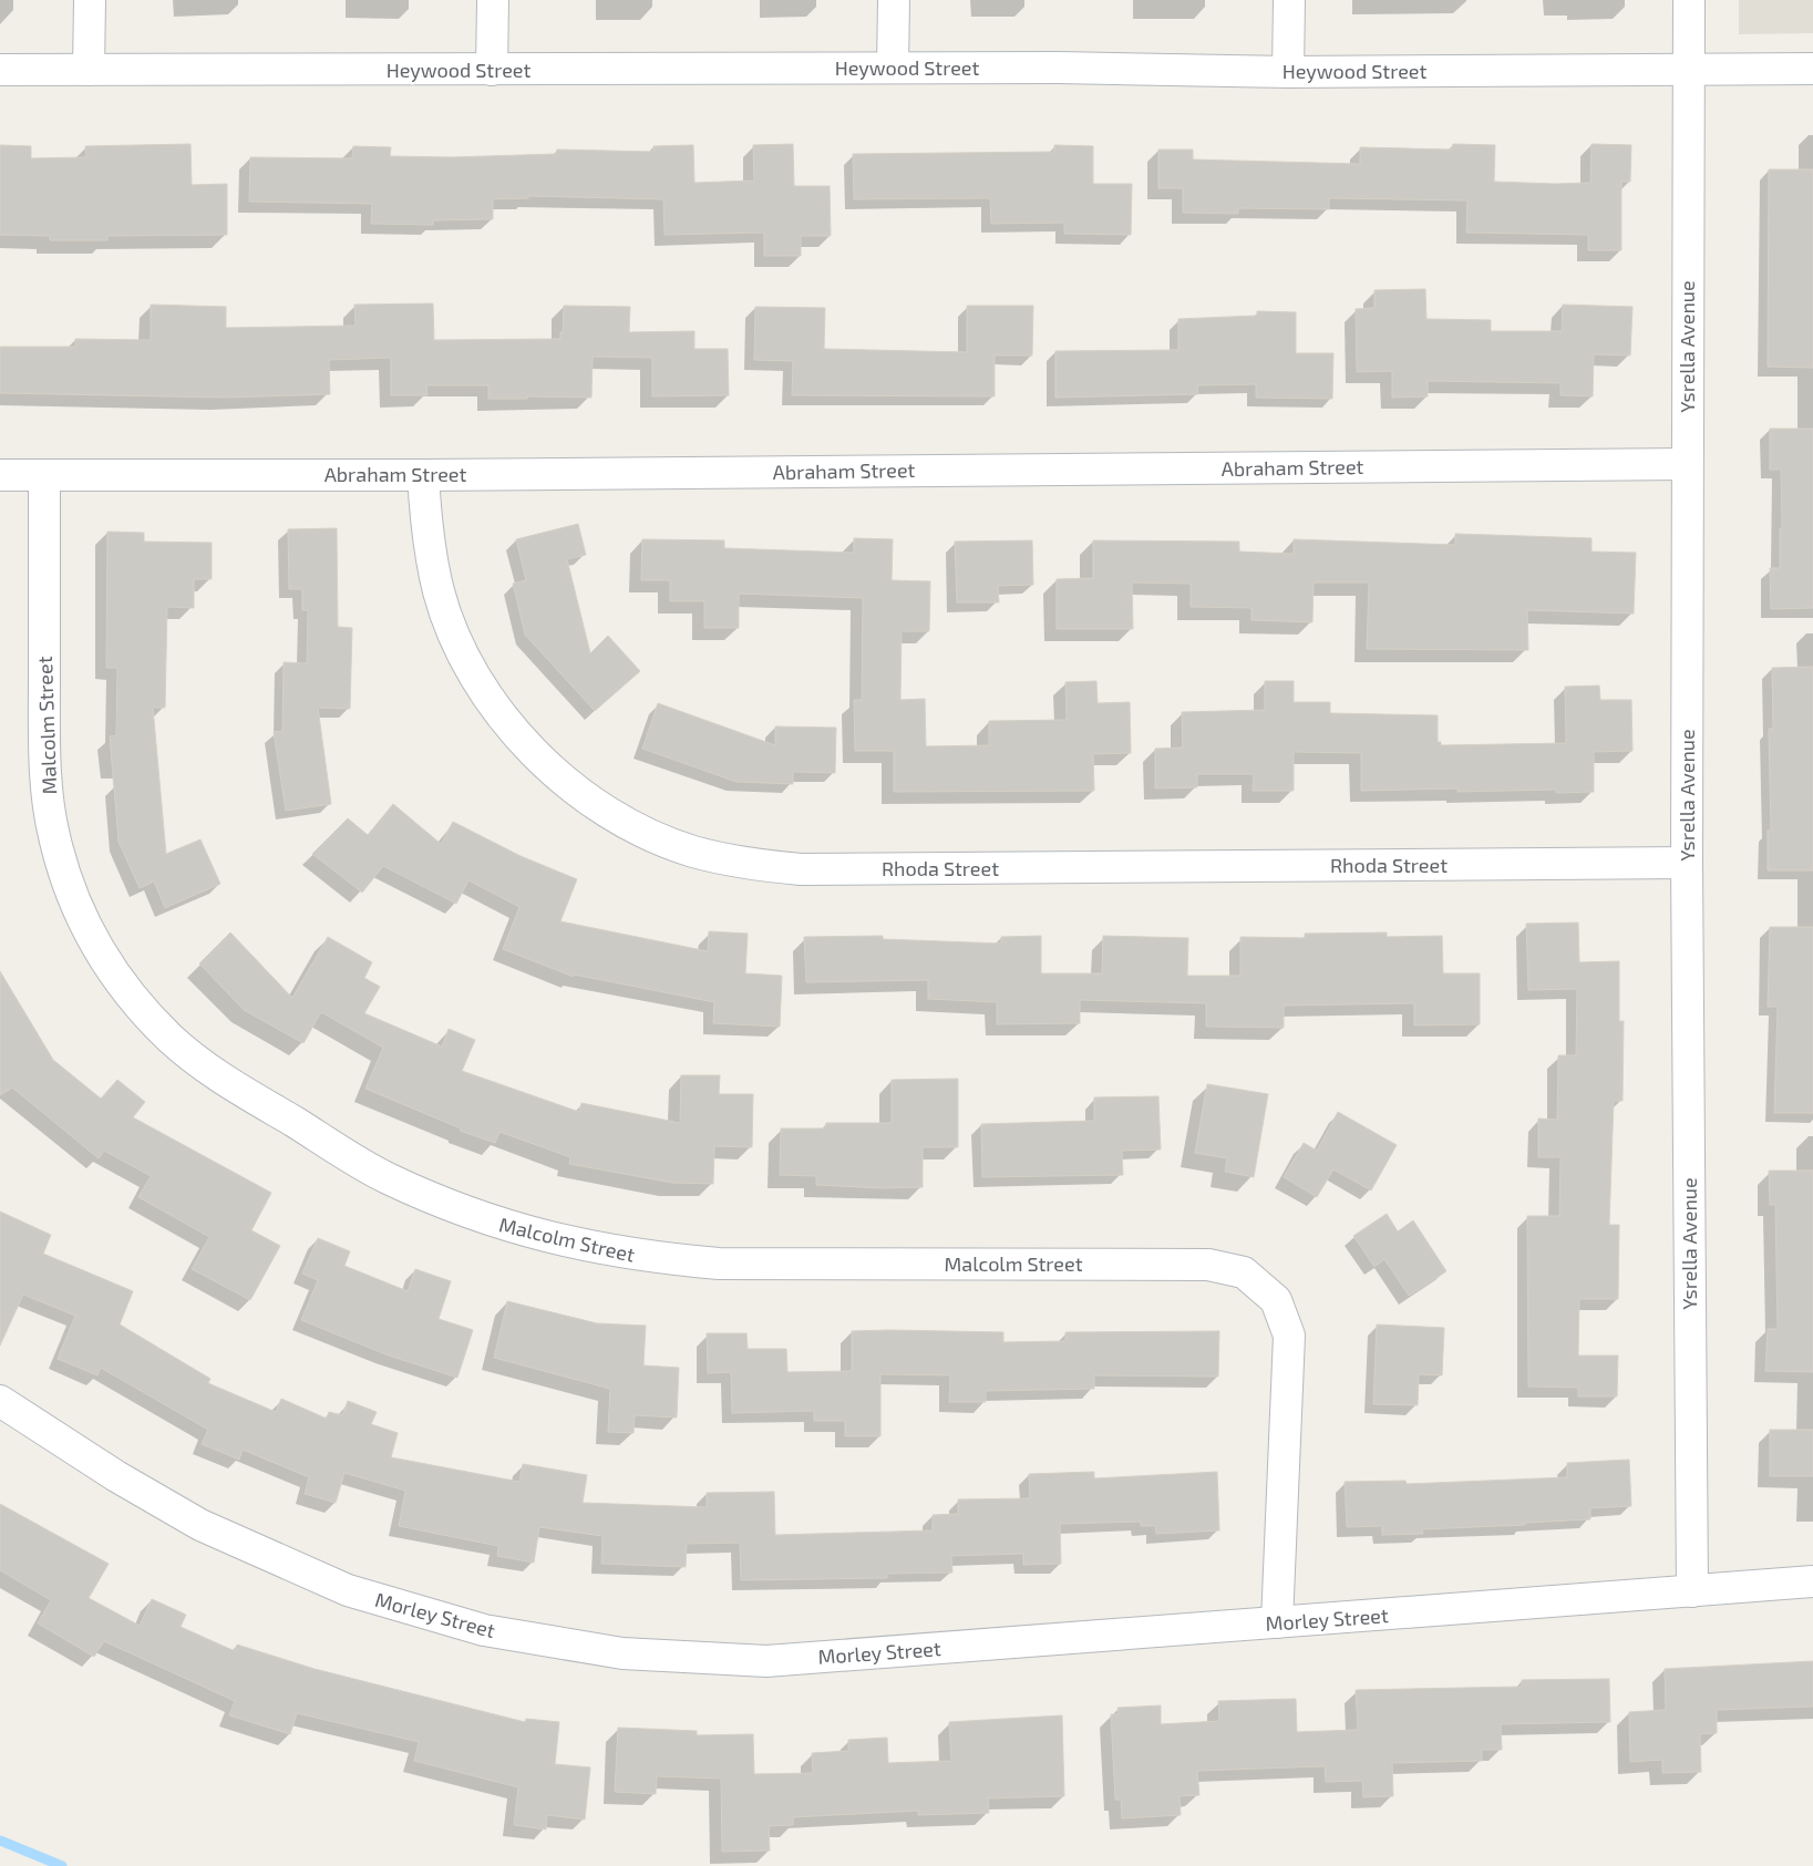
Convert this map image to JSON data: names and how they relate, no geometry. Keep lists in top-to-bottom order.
{
  "streets": {
    "street": [
      "Heywood Street",
      "Ysrella Avenue",
      "Abraham Street",
      "Malcolm Street",
      "Rhoda Street",
      "Morley Street"
    ]
  },
  "crossings": [
    ["Heywood Street", "Ysrella Avenue"],
    ["Ysrella Avenue", "Abraham Street"],
    ["Ysrella Avenue", "Rhoda Street"],
    ["Ysrella Avenue", "Morley Street"],
    ["Abraham Street", "Malcolm Street"],
    ["Abraham Street", "Rhoda Street"],
    ["Malcolm Street", "Morley Street"]
  ]
}
